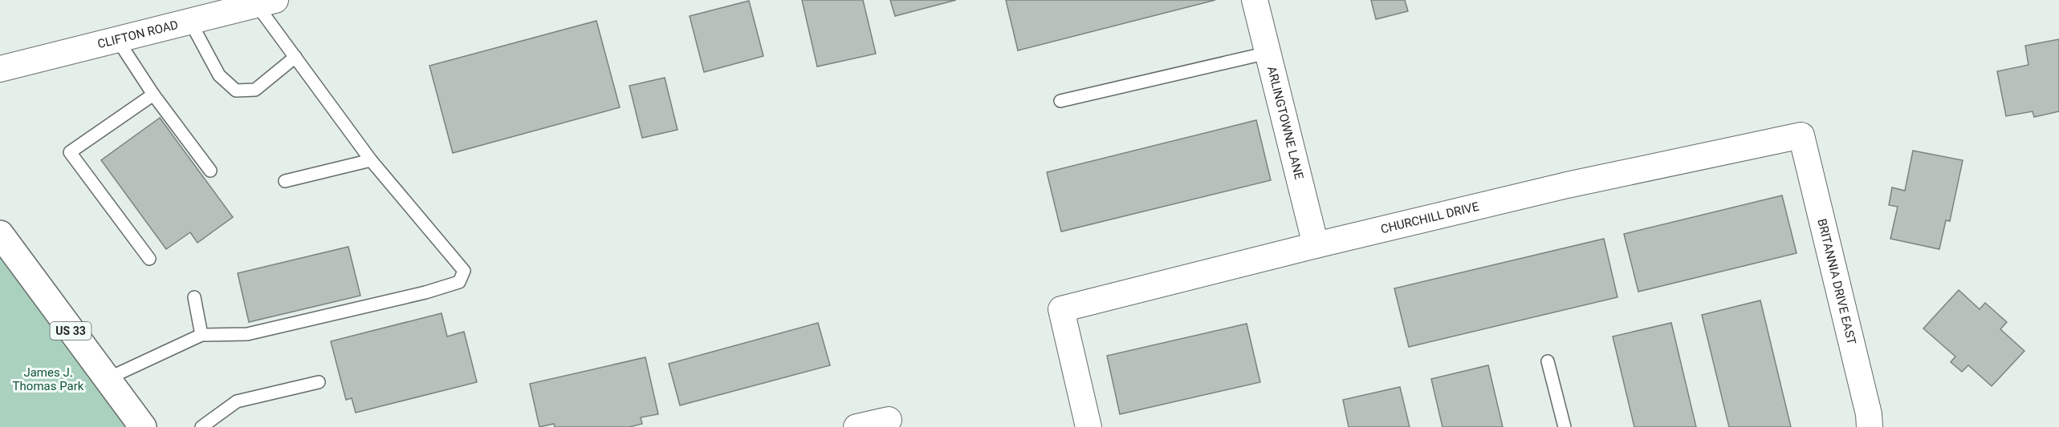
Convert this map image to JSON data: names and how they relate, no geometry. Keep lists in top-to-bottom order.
{
  "streets": {
    "main road": ["US 33"],
    "street": [
      "CLIFTON ROAD",
      "ARLINGTOWNE LANE",
      "CHURCHILL DRIVE",
      "BRITANNIA DRIVE EAST"
    ]
  },
  "crossings": [
    ["ARLINGTOWNE LANE", "CHURCHILL DRIVE"],
    ["CHURCHILL DRIVE", "BRITANNIA DRIVE EAST"]
  ],
  "parks": ["James J. Thomas Park"]
}
